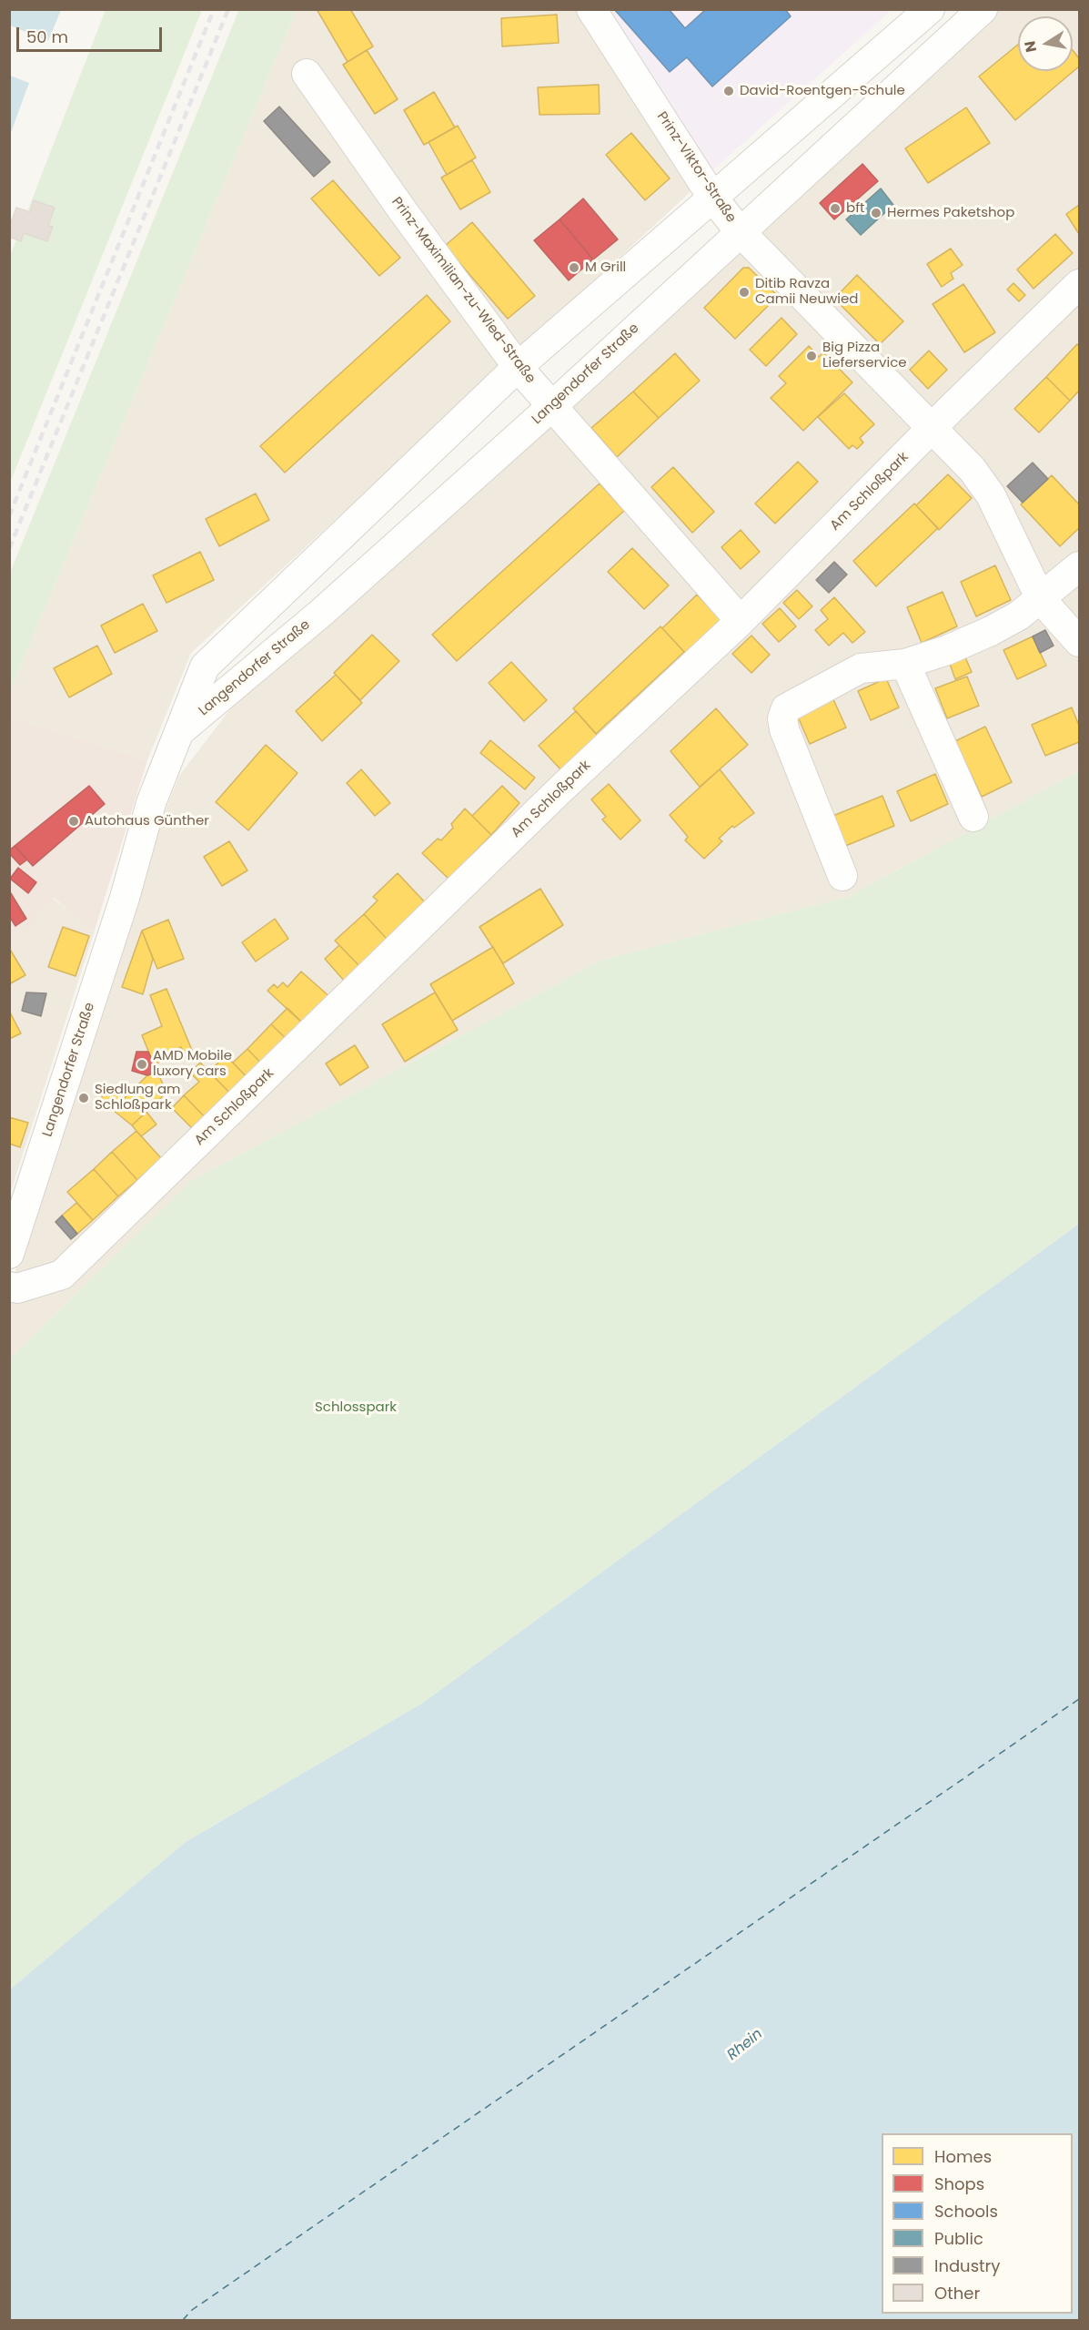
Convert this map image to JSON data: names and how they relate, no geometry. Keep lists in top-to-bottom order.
{
  "streets": {
    "street": [
      "Prinz-Viktor-Straße",
      "Prinz-Maximilian-zu-Wied-Straße",
      "Langendorfer Straße",
      "Am Schloßpark"
    ]
  },
  "crossings": [
    ["Prinz-Viktor-Straße", "Langendorfer Straße"],
    ["Prinz-Viktor-Straße", "Am Schloßpark"],
    ["Prinz-Maximilian-zu-Wied-Straße", "Langendorfer Straße"],
    ["Prinz-Maximilian-zu-Wied-Straße", "Am Schloßpark"]
  ],
  "water": ["Rhein"],
  "parks": ["Schlosspark"],
  "places": [
    "David-Roentgen-Schule",
    "bft",
    "Hermes Paketshop",
    "M Grill",
    "Ditib Ravza Camii Neuwied",
    "Big Pizza Lieferservice",
    "Autohaus Günther",
    "AMD Mobile luxory cars",
    "Siedlung am Schloßpark"
  ],
  "legend": [
    "Homes",
    "Shops",
    "Schools",
    "Public",
    "Industry",
    "Other"
  ],
  "scale_bar": "50 m",
  "north": "left"
}
